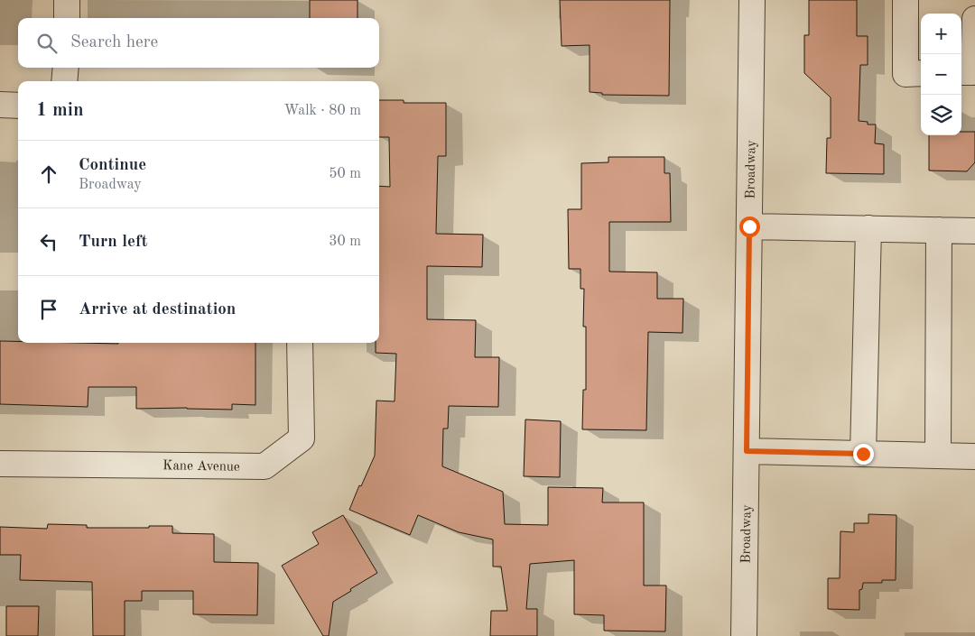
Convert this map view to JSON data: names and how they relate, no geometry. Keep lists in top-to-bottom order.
{
  "streets": {
    "street": ["Broadway", "Kane Avenue"]
  },
  "page": {
    "map_buttons": ["+", "−"],
    "search": "Search here",
    "heading": ["1 min", "Walk · 80 m"],
    "list": [
      ["Continue", "Broadway", "50 m"],
      ["Turn left", "30 m"],
      "Arrive at destination"
    ]
  }
}
